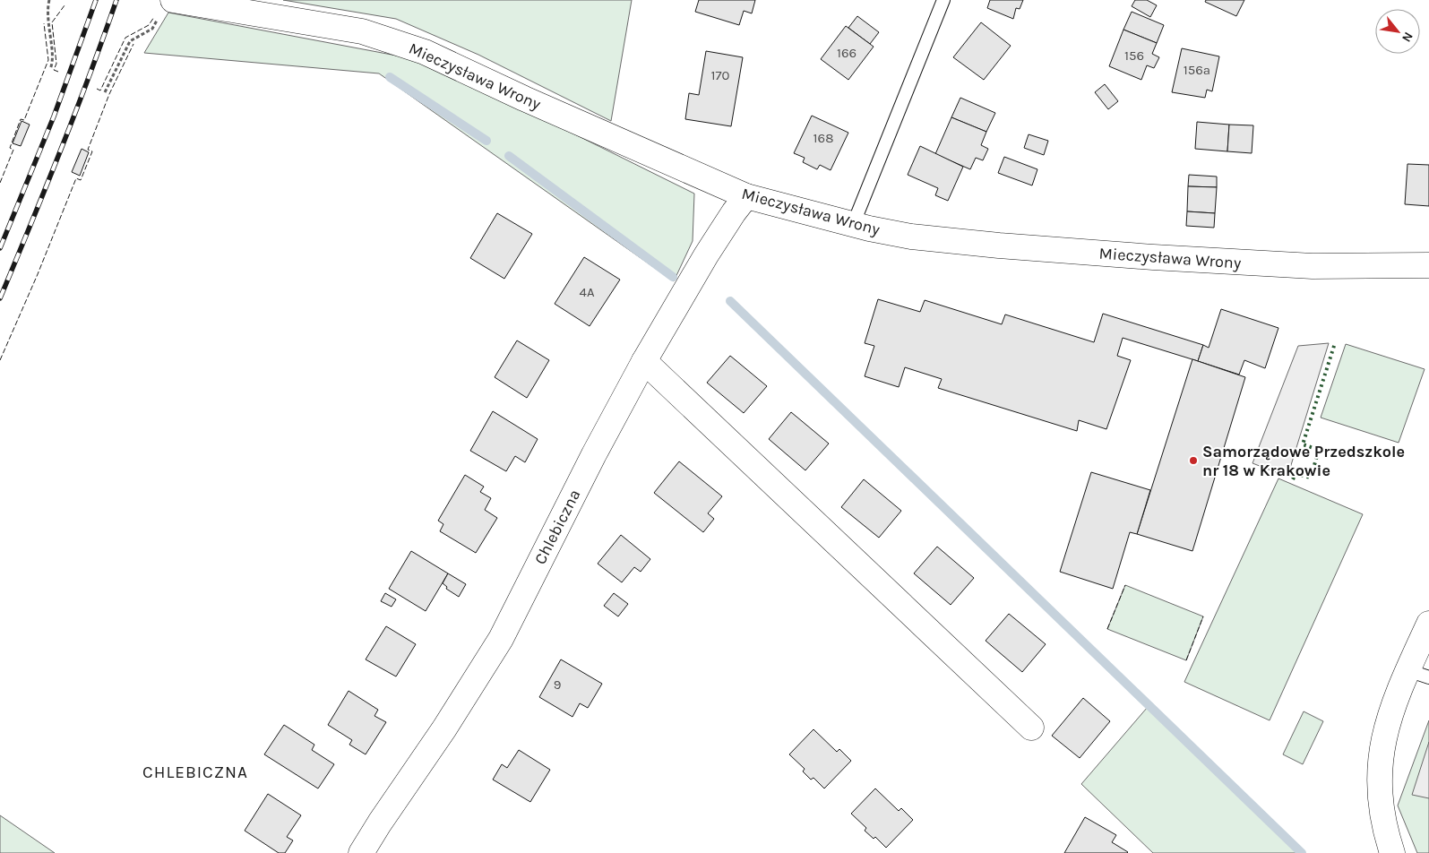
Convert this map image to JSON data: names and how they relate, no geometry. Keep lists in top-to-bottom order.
{
  "streets": {
    "street": ["Mieczysława Wrony", "Chlebiczna"]
  },
  "crossings": [
    ["Mieczysława Wrony", "Chlebiczna"]
  ],
  "districts": ["CHLEBICZNA"],
  "places": ["Samorządowe Przedszkole nr 18 w Krakowie"],
  "house_numbers": [
    "166",
    "156",
    "156a",
    "170",
    "168",
    "4A",
    "9"
  ],
  "north": "bottom right"
}
